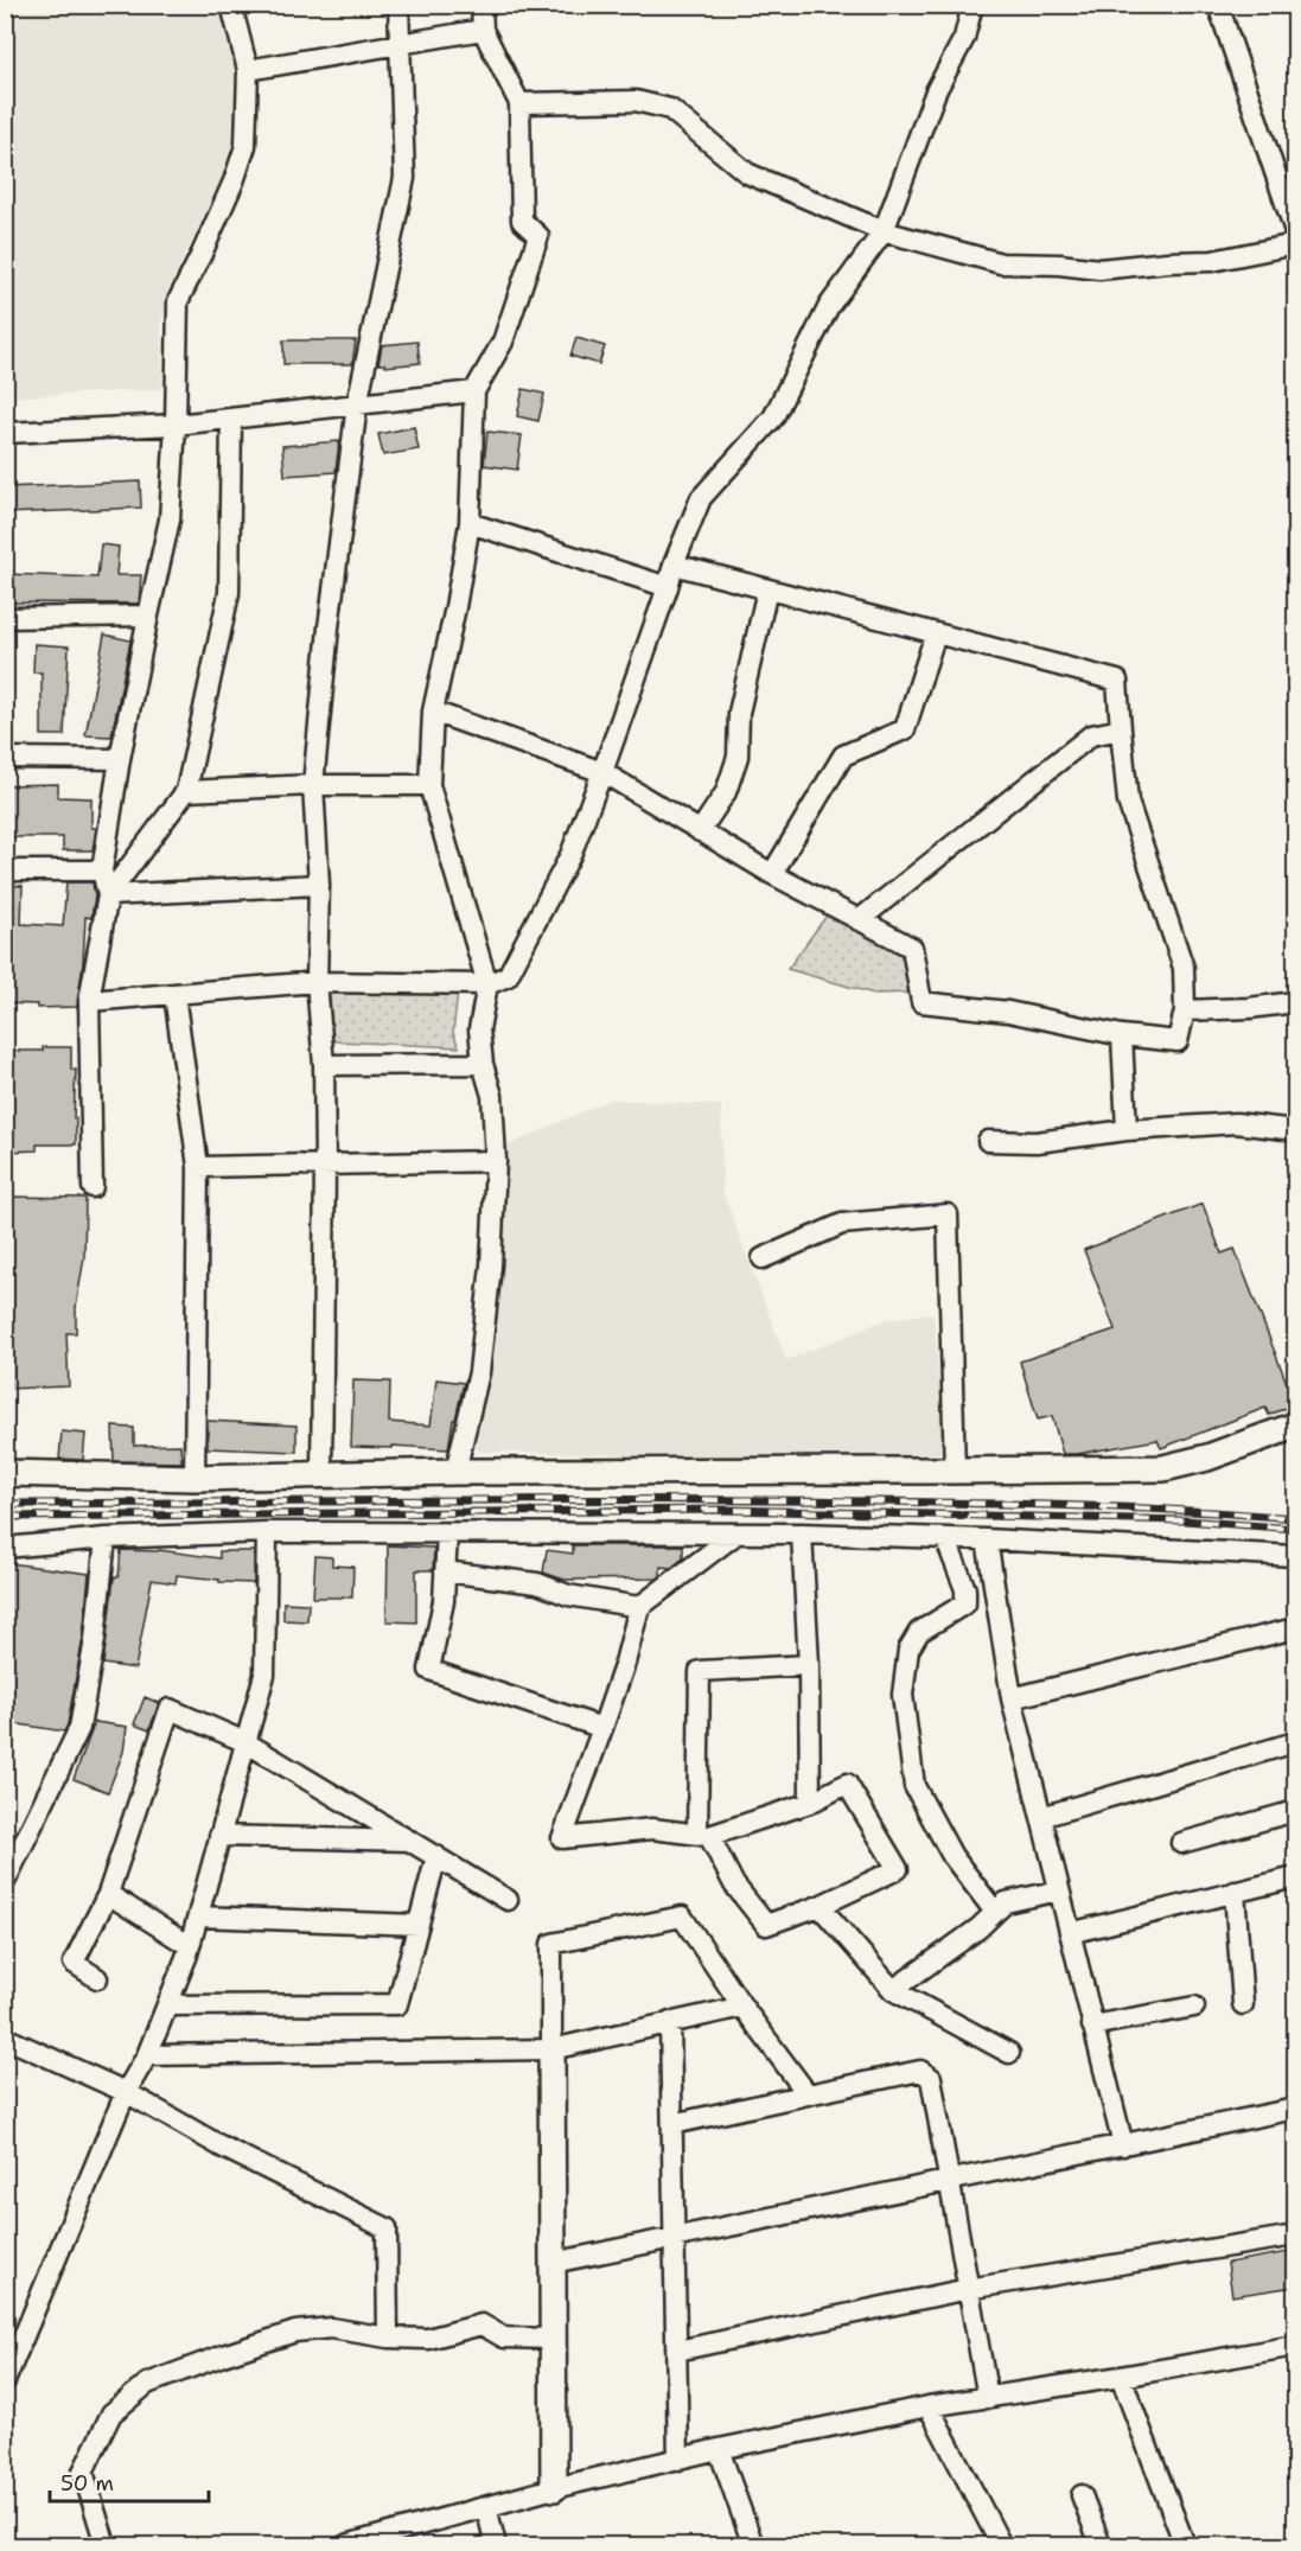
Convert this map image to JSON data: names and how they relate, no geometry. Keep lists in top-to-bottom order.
{
  "scale_bar": "50 m"
}
